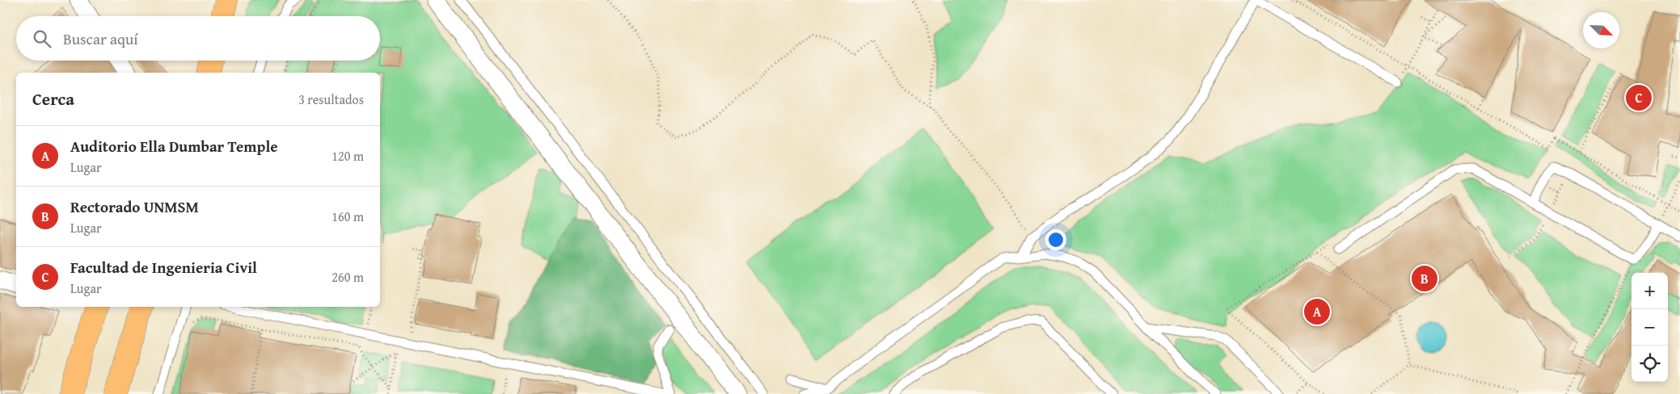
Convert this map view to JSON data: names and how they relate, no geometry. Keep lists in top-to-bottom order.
{
  "north": "bottom right",
  "page": {
    "search": "Buscar aquí",
    "heading": ["Cerca", "3 resultados"],
    "pins": ["C", "B", "A"],
    "list": [
      {
        "mark": "A",
        "name": "Auditorio Ella Dumbar Temple",
        "note": "Lugar",
        "value": "120 m"
      },
      {
        "mark": "B",
        "name": "Rectorado UNMSM",
        "note": "Lugar",
        "value": "160 m"
      },
      {
        "mark": "C",
        "name": "Facultad de Ingenieria Civil",
        "note": "Lugar",
        "value": "260 m"
      }
    ],
    "map_buttons": ["+", "−"]
  }
}
